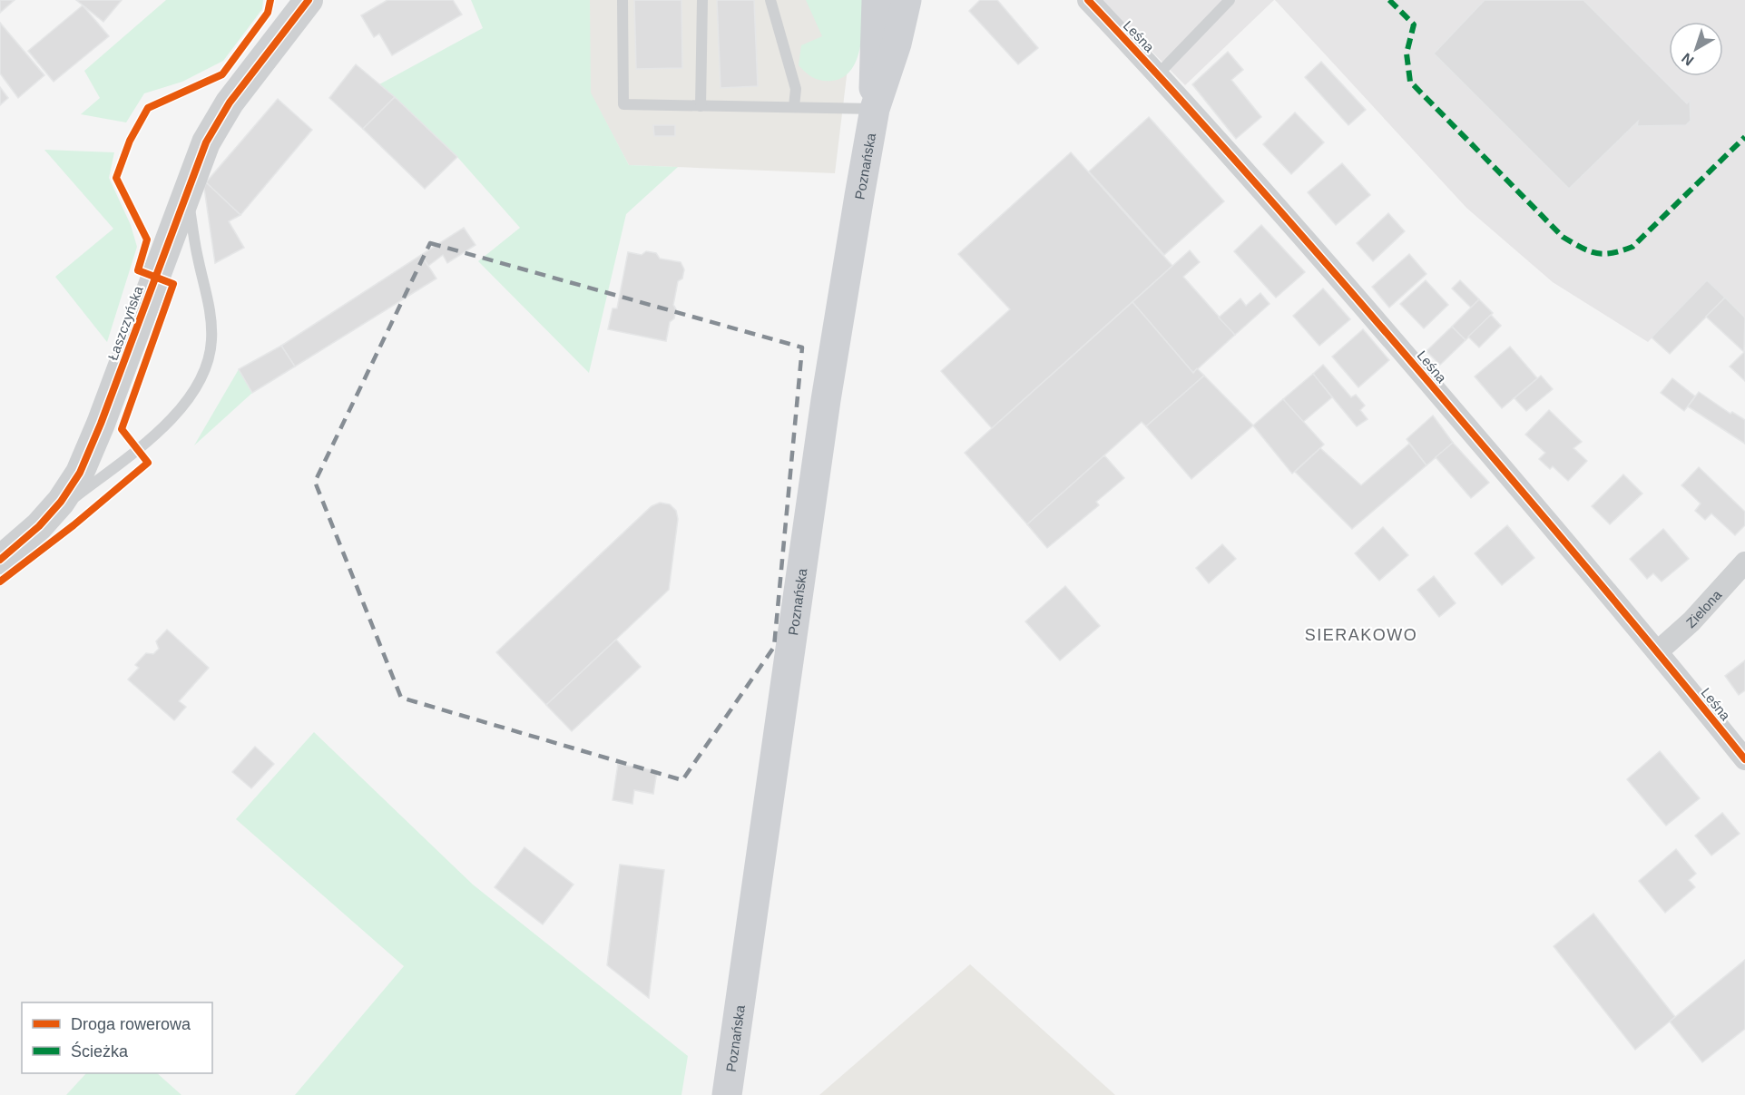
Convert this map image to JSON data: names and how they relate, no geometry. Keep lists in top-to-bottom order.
{
  "streets": {
    "main road": ["Poznańska"],
    "street": ["Leśna", "Łaszczyńska", "Zielona"]
  },
  "crossings": [
    ["Leśna", "Zielona"]
  ],
  "districts": ["SIERAKOWO"],
  "legend": ["Droga rowerowa", "Ścieżka"],
  "north": "bottom left"
}
